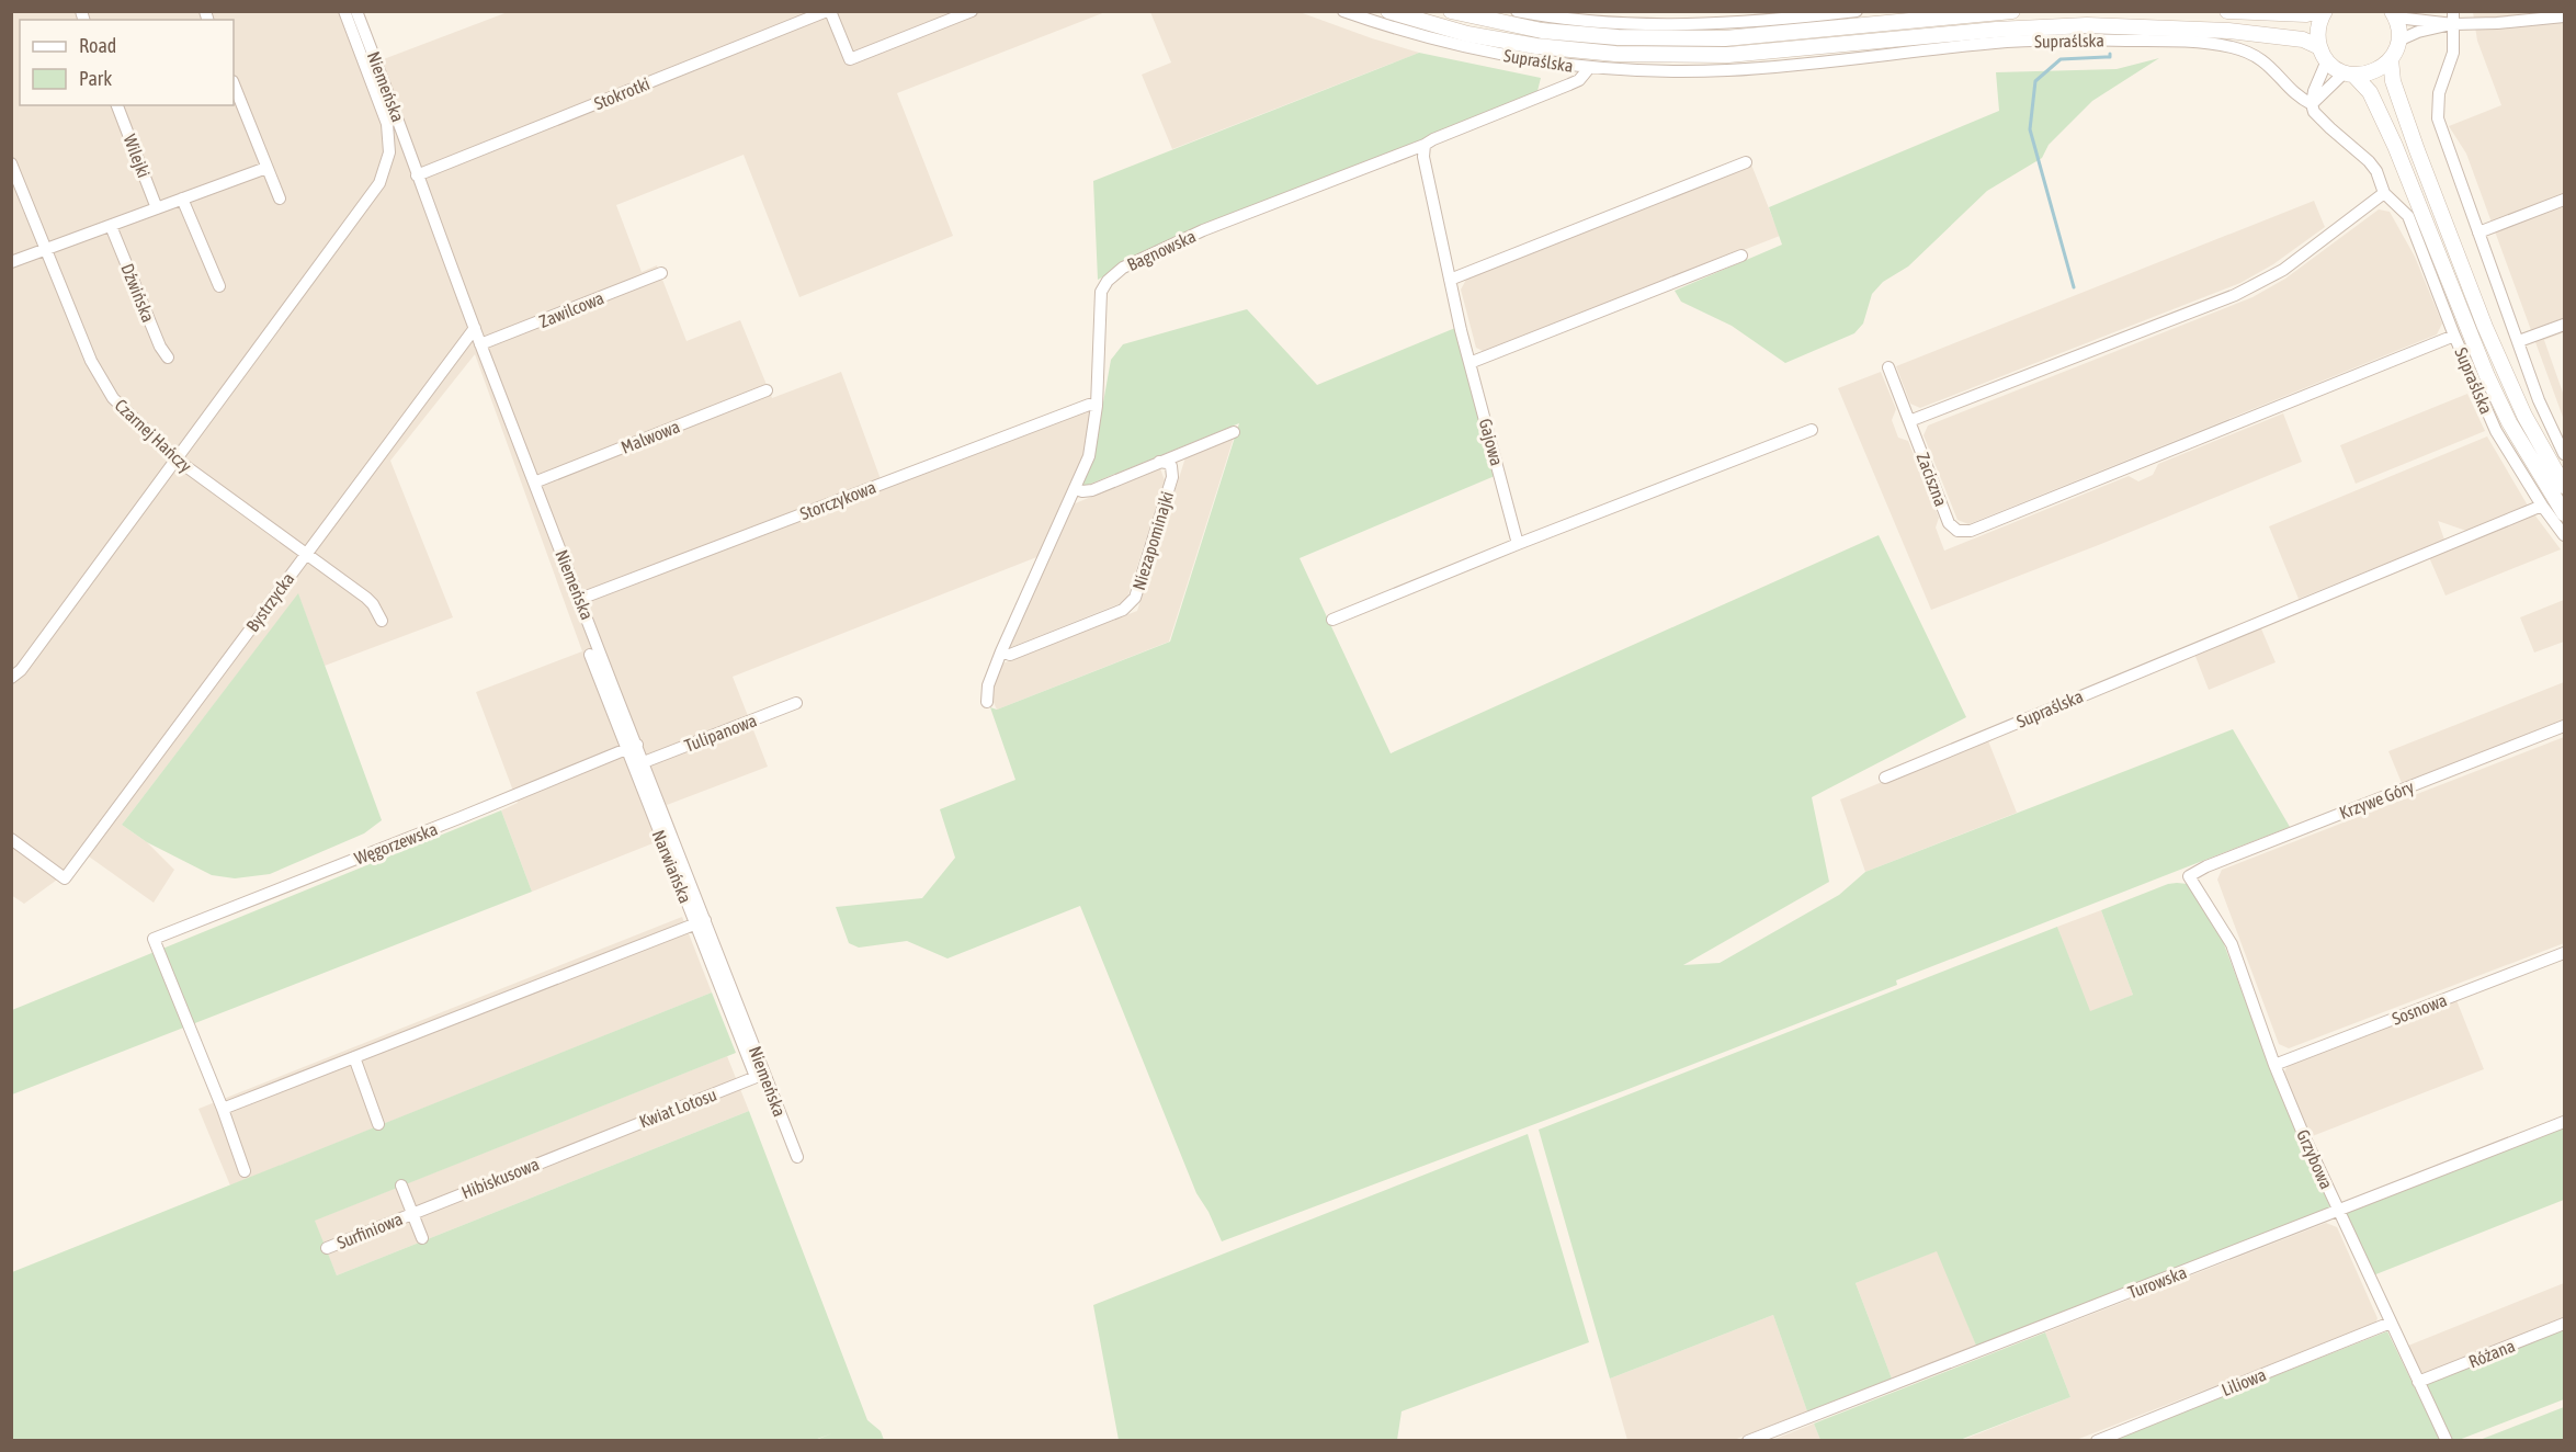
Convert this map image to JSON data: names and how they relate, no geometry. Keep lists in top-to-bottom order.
{
  "streets": {
    "street": [
      "Supraślska",
      "Niemeńska",
      "Stokrotki",
      "Wilejki",
      "Bagnowska",
      "Dźwińska",
      "Zawilcowa",
      "Czarnej Hańczy",
      "Malwowa",
      "Gajowa",
      "Zaciszna",
      "Storczykowa",
      "Niezapominajki",
      "Bystrzycka",
      "Tulipanowa",
      "Krzywe Góry",
      "Węgorzewska",
      "Narwiańska",
      "Sosnowa",
      "Kwiat Lotosu",
      "Grzybowa",
      "Hibiskusowa",
      "Surfiniowa",
      "Turowska",
      "Różana",
      "Liliowa"
    ]
  },
  "crossings": [
    ["Supraślska", "Bagnowska"],
    ["Supraślska", "Zaciszna"],
    ["Niemeńska", "Stokrotki"],
    ["Niemeńska", "Zawilcowa"],
    ["Niemeńska", "Czarnej Hańczy"],
    ["Niemeńska", "Malwowa"],
    ["Niemeńska", "Storczykowa"],
    ["Niemeńska", "Bystrzycka"],
    ["Niemeńska", "Tulipanowa"],
    ["Niemeńska", "Węgorzewska"],
    ["Niemeńska", "Narwiańska"],
    ["Niemeńska", "Kwiat Lotosu"],
    ["Bagnowska", "Gajowa"],
    ["Bagnowska", "Storczykowa"],
    ["Bagnowska", "Niezapominajki"],
    ["Czarnej Hańczy", "Bystrzycka"],
    ["Krzywe Góry", "Grzybowa"],
    ["Węgorzewska", "Narwiańska"],
    ["Sosnowa", "Grzybowa"],
    ["Kwiat Lotosu", "Hibiskusowa"],
    ["Grzybowa", "Turowska"],
    ["Grzybowa", "Różana"],
    ["Grzybowa", "Liliowa"],
    ["Hibiskusowa", "Surfiniowa"]
  ],
  "legend": ["Road", "Park"]
}
